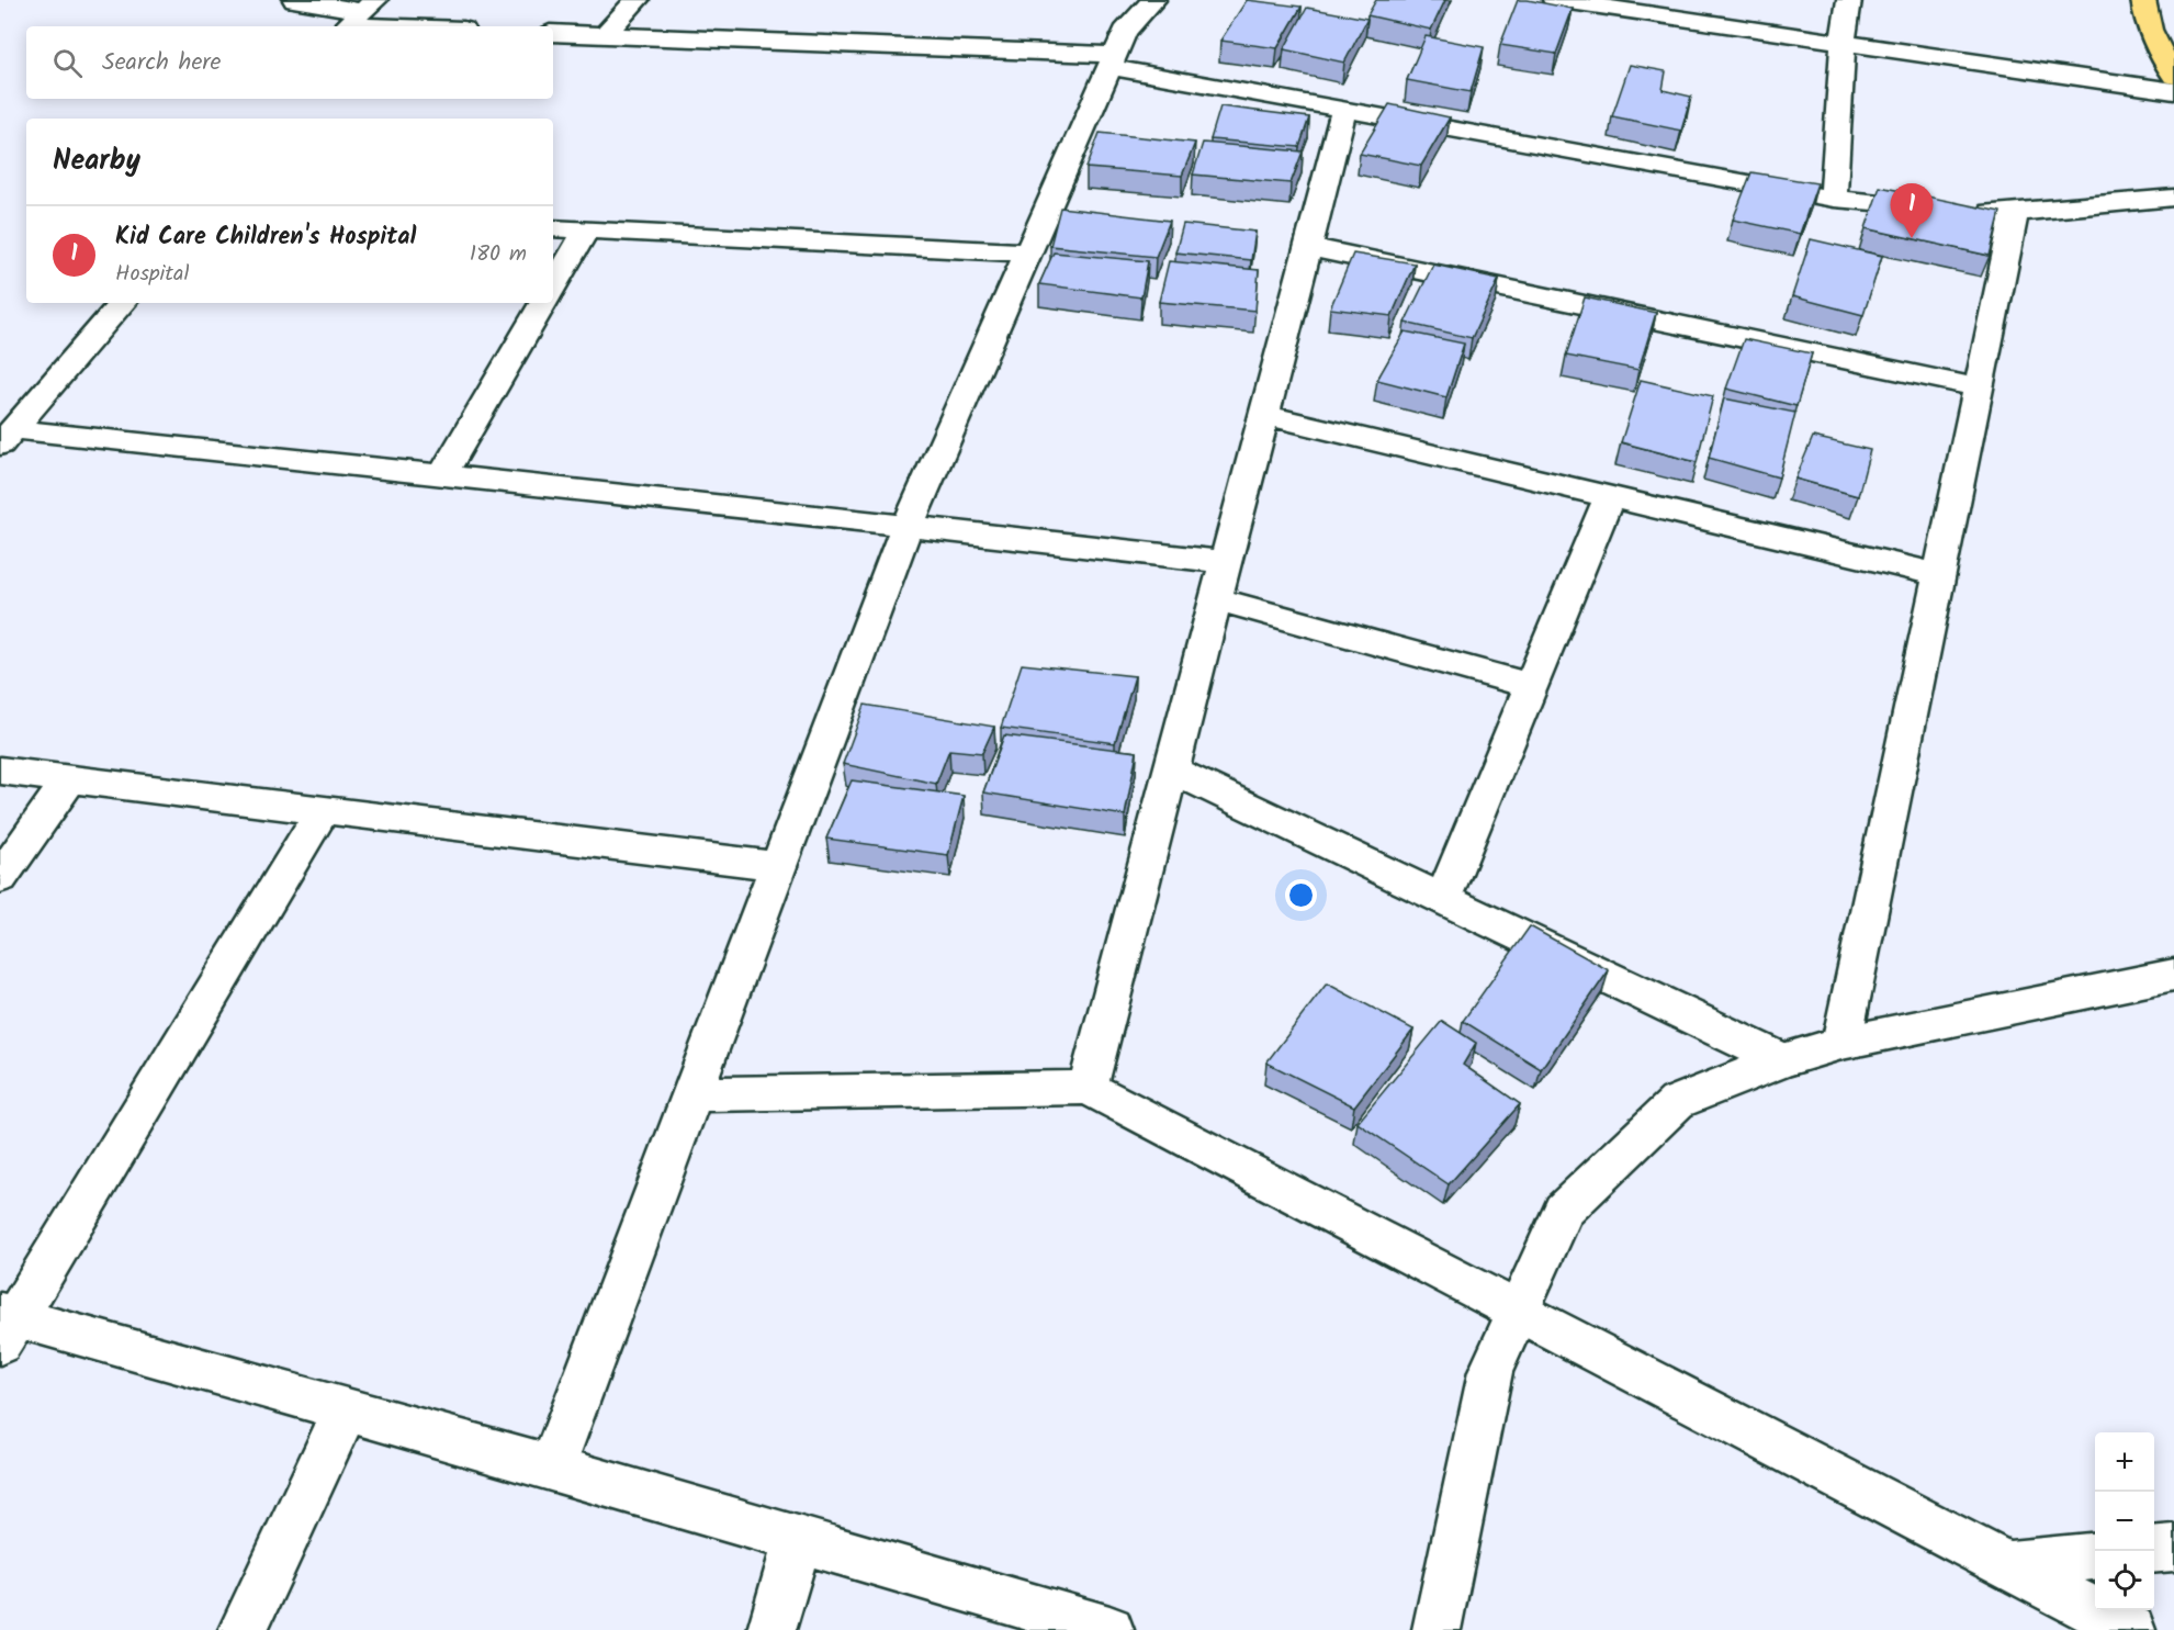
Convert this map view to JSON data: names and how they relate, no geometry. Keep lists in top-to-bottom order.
{
  "page": {
    "search": "Search here",
    "heading": "Nearby",
    "pins": "1",
    "list": [
      {
        "mark": "1",
        "name": "Kid Care Children's Hospital",
        "note": "Hospital",
        "value": "180 m"
      }
    ],
    "map_buttons": ["+", "−"]
  }
}
